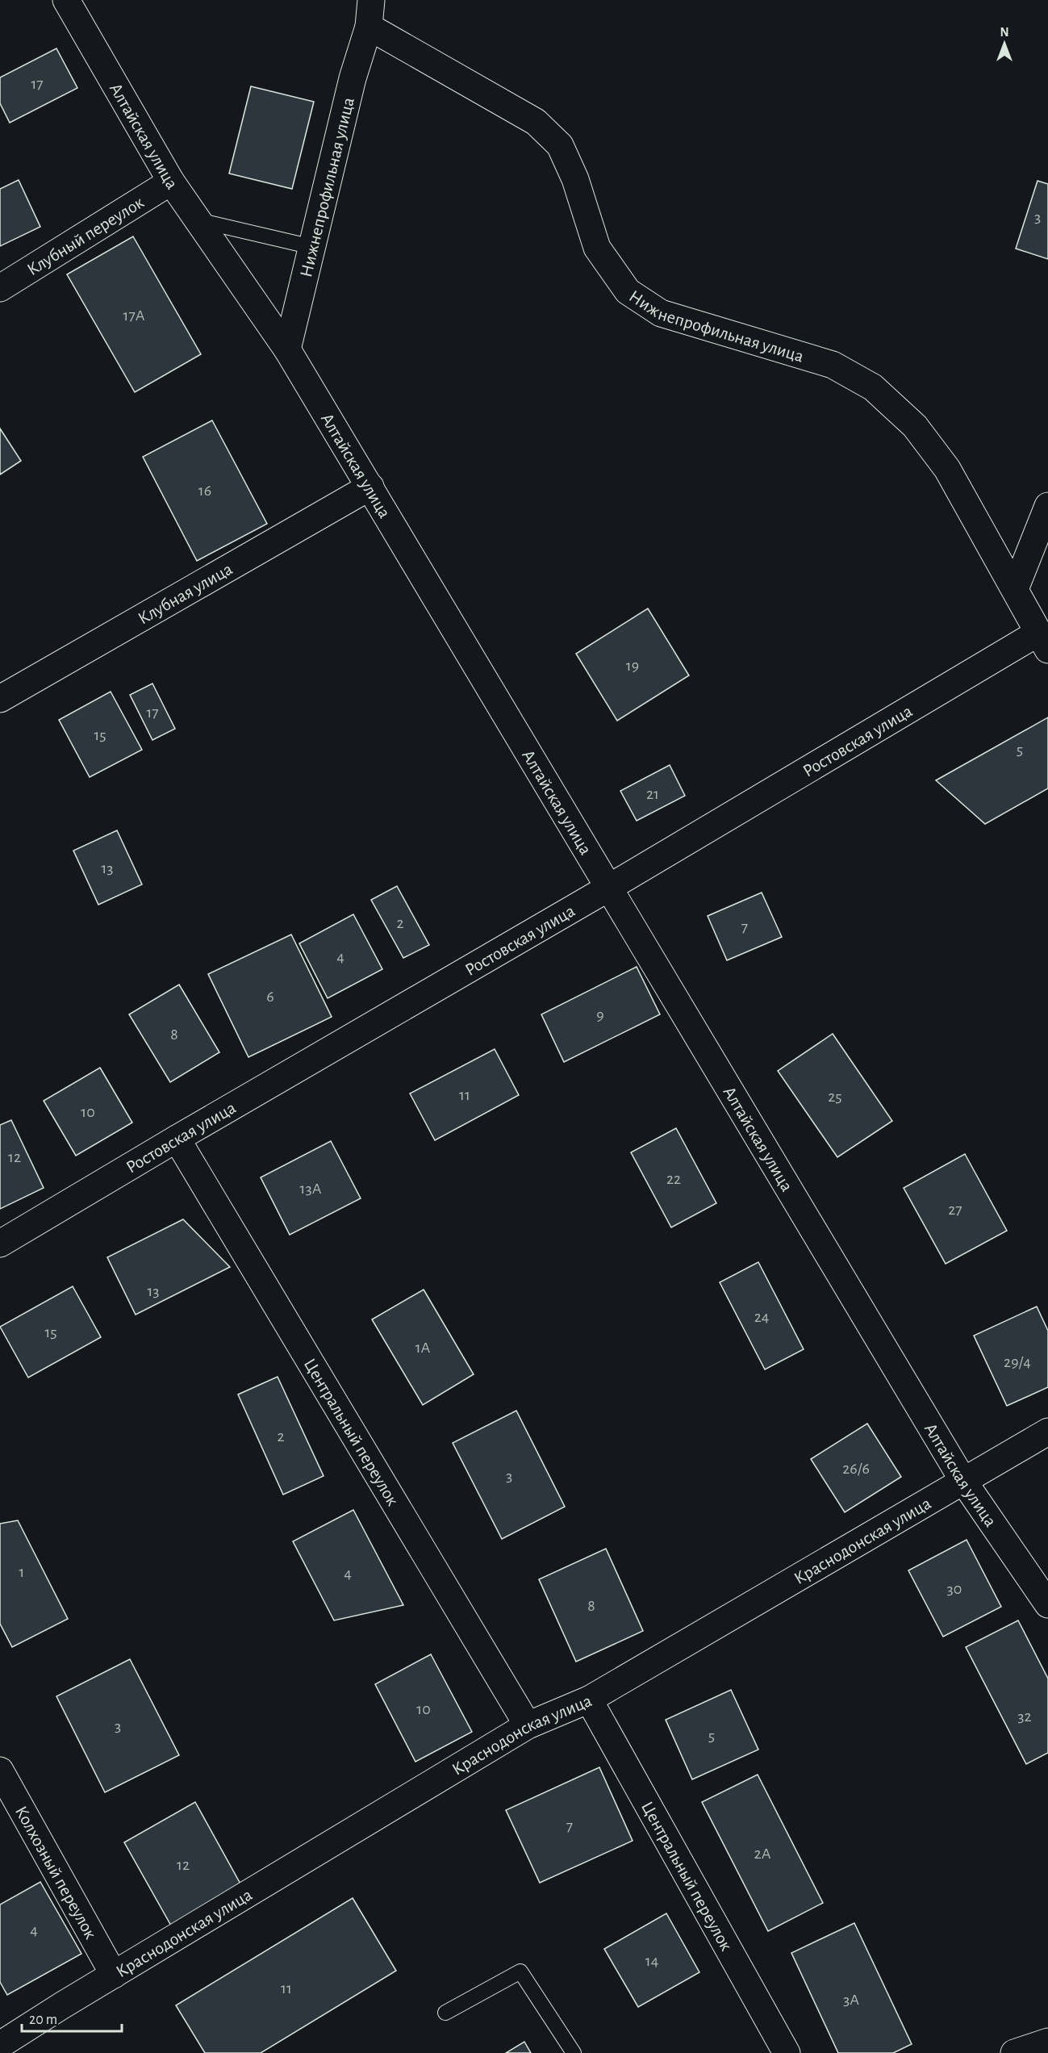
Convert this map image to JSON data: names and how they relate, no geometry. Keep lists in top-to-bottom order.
{
  "streets": {
    "street": [
      "Алтайская улица",
      "Нижнепрофильная улица",
      "Клубный переулок",
      "Клубная улица",
      "Ростовская улица",
      "Центральный переулок",
      "Краснодонская улица",
      "Колхозный переулок"
    ]
  },
  "crossings": [
    ["Алтайская улица", "Нижнепрофильная улица"],
    ["Алтайская улица", "Клубный переулок"],
    ["Алтайская улица", "Клубная улица"],
    ["Алтайская улица", "Ростовская улица"],
    ["Алтайская улица", "Краснодонская улица"],
    ["Нижнепрофильная улица", "Ростовская улица"],
    ["Ростовская улица", "Центральный переулок"],
    ["Центральный переулок", "Краснодонская улица"],
    ["Краснодонская улица", "Колхозный переулок"]
  ],
  "house_numbers": [
    "17",
    "3",
    "17А",
    "16",
    "19",
    "17",
    "15",
    "5",
    "21",
    "13",
    "2",
    "7",
    "4",
    "6",
    "9",
    "8",
    "11",
    "25",
    "10",
    "12",
    "22",
    "13А",
    "27",
    "13",
    "24",
    "15",
    "1А",
    "29/4",
    "2",
    "26/6",
    "3",
    "1",
    "4",
    "30",
    "8",
    "10",
    "32",
    "3",
    "5",
    "7",
    "2А",
    "12",
    "4",
    "14",
    "11",
    "3А"
  ],
  "scale_bar": "20 m",
  "north": "top"
}
